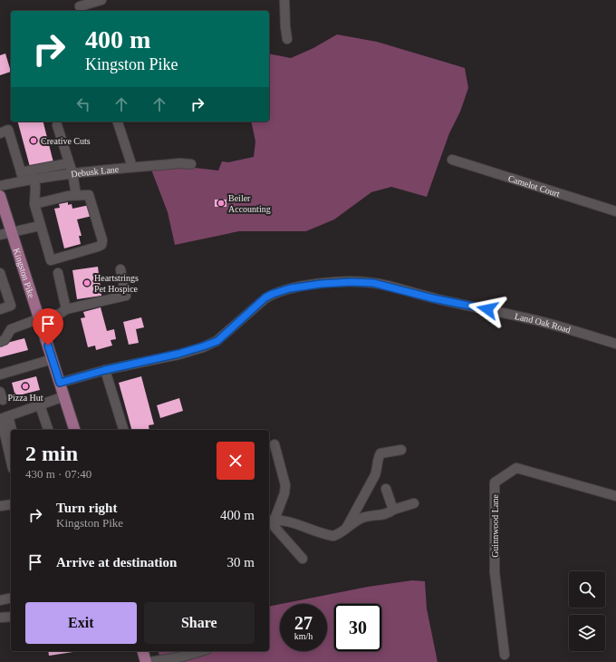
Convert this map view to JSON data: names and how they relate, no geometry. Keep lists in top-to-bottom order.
{
  "streets": {
    "main road": ["Kingston Pike"],
    "street": [
      "Debusk Lane",
      "Camelot Court",
      "Land Oak Road",
      "Guinnwood Lane"
    ]
  },
  "crossings": [
    ["Kingston Pike", "Land Oak Road"]
  ],
  "places": [
    "Creative Cuts",
    "Beiler Accounting",
    "Heartstrings Pet Hospice",
    "Pizza Hut"
  ],
  "page": {
    "turn": ["400 m", "Kingston Pike"],
    "heading": ["2 min", "430 m · 07:40"],
    "list": [
      {
        "name": "Turn right",
        "note": "Kingston Pike",
        "value": "400 m"
      },
      {
        "name": "Arrive at destination",
        "value": "30 m"
      }
    ],
    "buttons": ["Exit", "Share"],
    "speed": "27 km/h",
    "limit": "30"
  }
}
